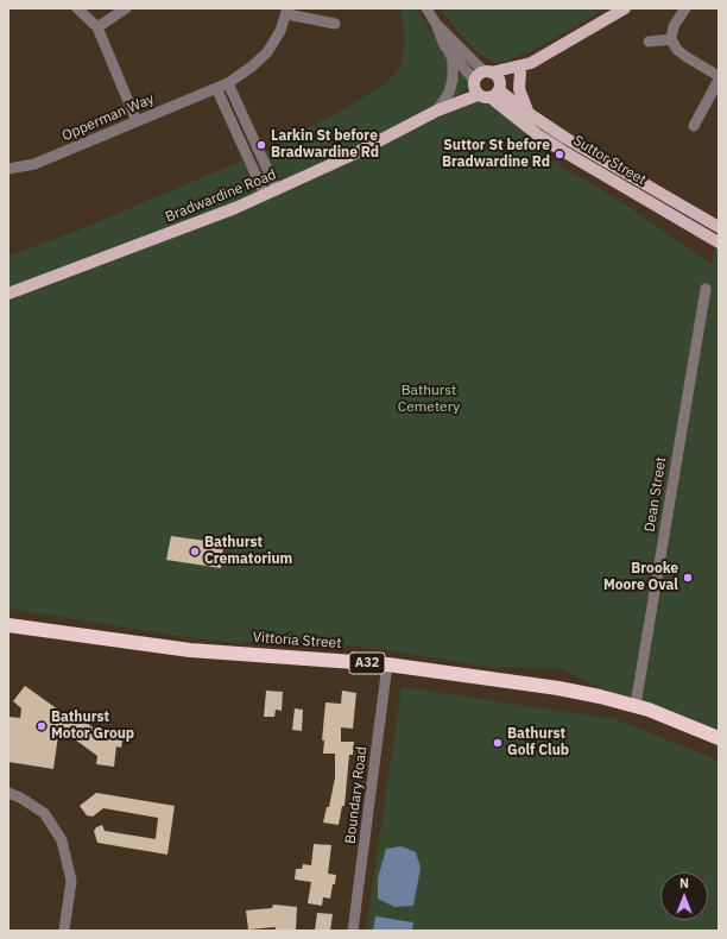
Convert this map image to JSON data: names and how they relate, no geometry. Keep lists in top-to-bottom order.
{
  "streets": {
    "highway": ["Vittoria Street", "A32"],
    "main road": ["Suttor Street", "Bradwardine Road"],
    "street": ["Opperman Way", "Dean Street", "Boundary Road"]
  },
  "crossings": [
    ["Suttor Street", "Bradwardine Road"],
    ["Dean Street", "Vittoria Street"],
    ["Vittoria Street", "Boundary Road"]
  ],
  "parks": ["Bathurst Cemetery"],
  "places": [
    "Larkin St before Bradwardine Rd",
    "Suttor St before Bradwardine Rd",
    "Bathurst Crematorium",
    "Brooke Moore Oval",
    "Bathurst Motor Group",
    "Bathurst Golf Club"
  ],
  "north": "top"
}
